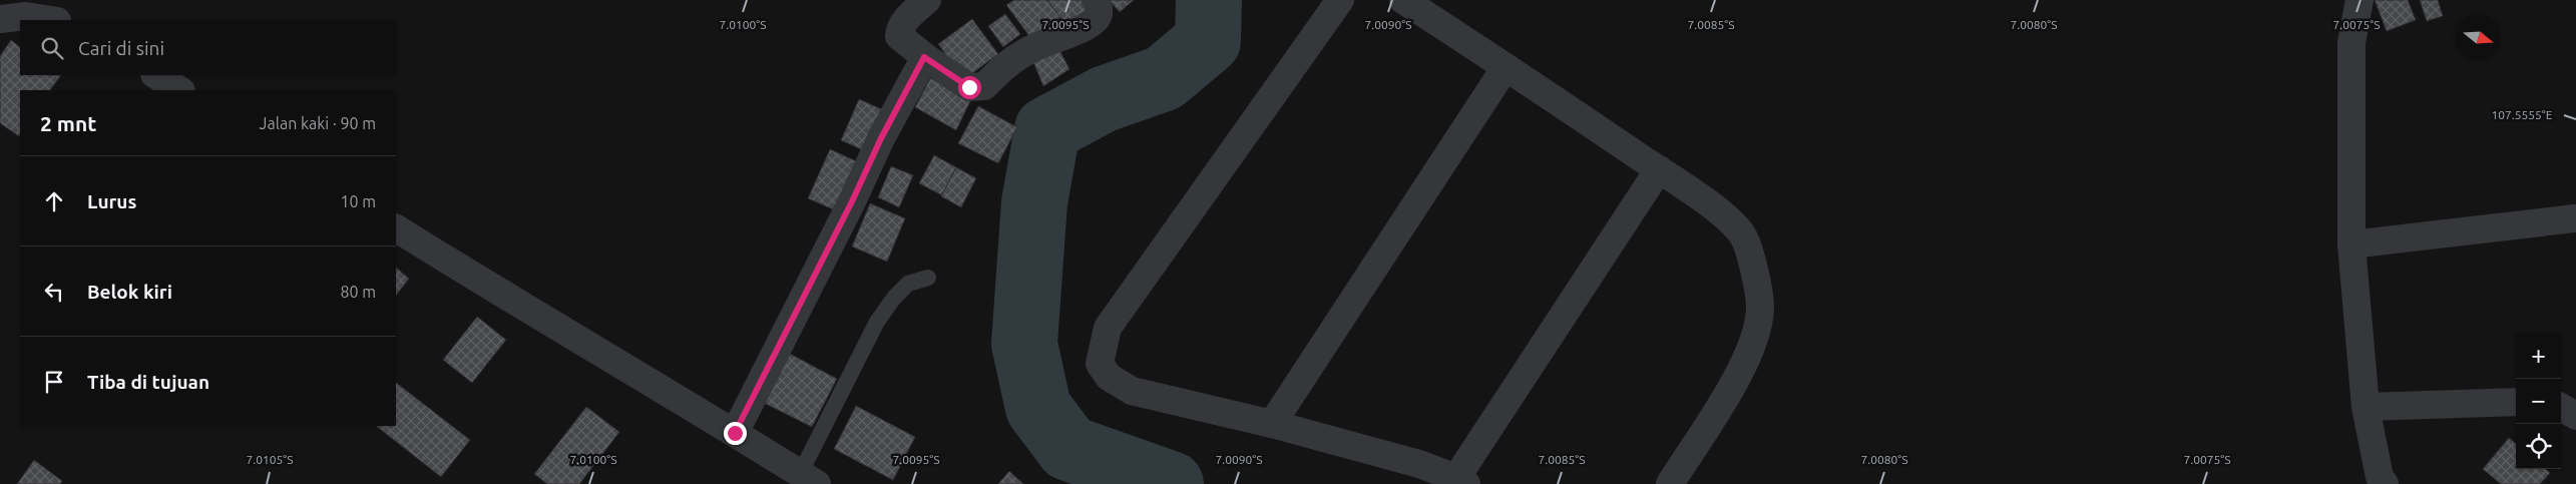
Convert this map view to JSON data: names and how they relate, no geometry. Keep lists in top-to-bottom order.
{
  "north": "right",
  "page": {
    "search": "Cari di sini",
    "heading": ["2 mnt", "Jalan kaki · 90 m"],
    "list": [
      ["Lurus", "10 m"],
      ["Belok kiri", "80 m"],
      "Tiba di tujuan"
    ],
    "map_buttons": ["+", "−"]
  },
  "coordinates": [
    "7.0100°S",
    "7.0095°S",
    "7.0090°S",
    "7.0085°S",
    "7.0080°S",
    "7.0075°S",
    "107.5555°E",
    "7.0105°S"
  ]
}
